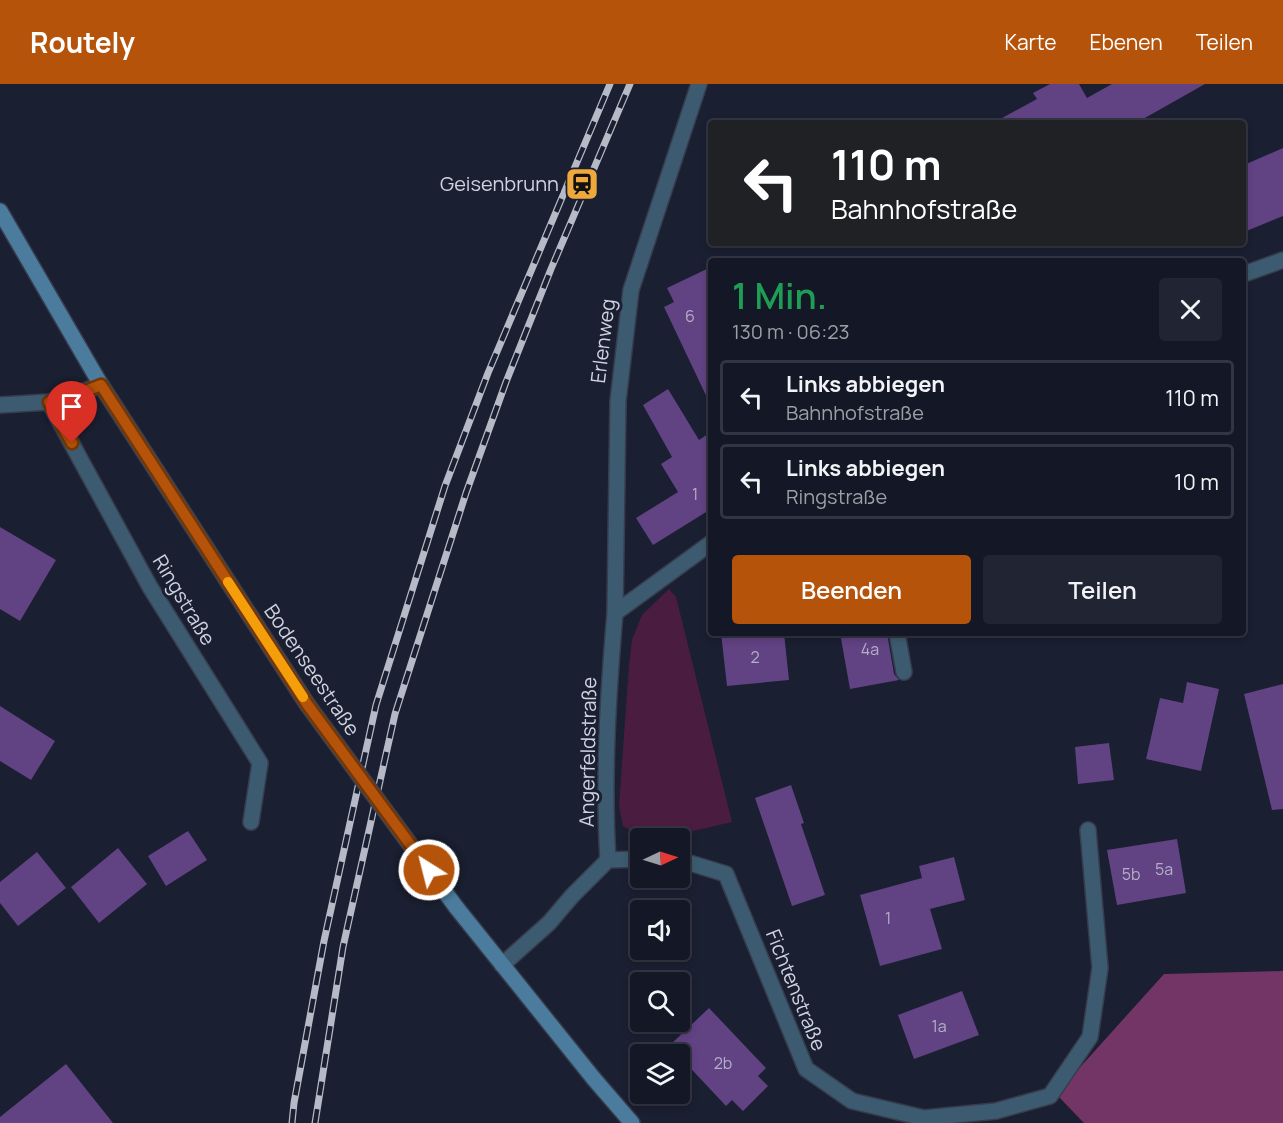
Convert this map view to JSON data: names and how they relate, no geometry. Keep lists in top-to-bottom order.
{
  "streets": {
    "main road": ["Bodenseestraße"],
    "street": [
      "Erlenweg",
      "Ringstraße",
      "Angerfeldstraße",
      "Fichtenstraße"
    ]
  },
  "crossings": [
    ["Erlenweg", "Angerfeldstraße"]
  ],
  "places": {
    "station": ["Geisenbrunn"]
  },
  "house_numbers": [
    "6",
    "1",
    "4a",
    "2",
    "5a",
    "5b",
    "1",
    "1a",
    "2b"
  ],
  "north": "right",
  "page": {
    "header": "Routely",
    "nav": ["Karte", "Ebenen", "Teilen"],
    "turn": ["110 m", "Bahnhofstraße"],
    "heading": ["1 Min.", "130 m · 06:23"],
    "list": [
      {
        "name": "Links abbiegen",
        "note": "Bahnhofstraße",
        "value": "110 m"
      },
      {
        "name": "Links abbiegen",
        "note": "Ringstraße",
        "value": "10 m"
      }
    ],
    "buttons": ["Beenden", "Teilen"]
  }
}
